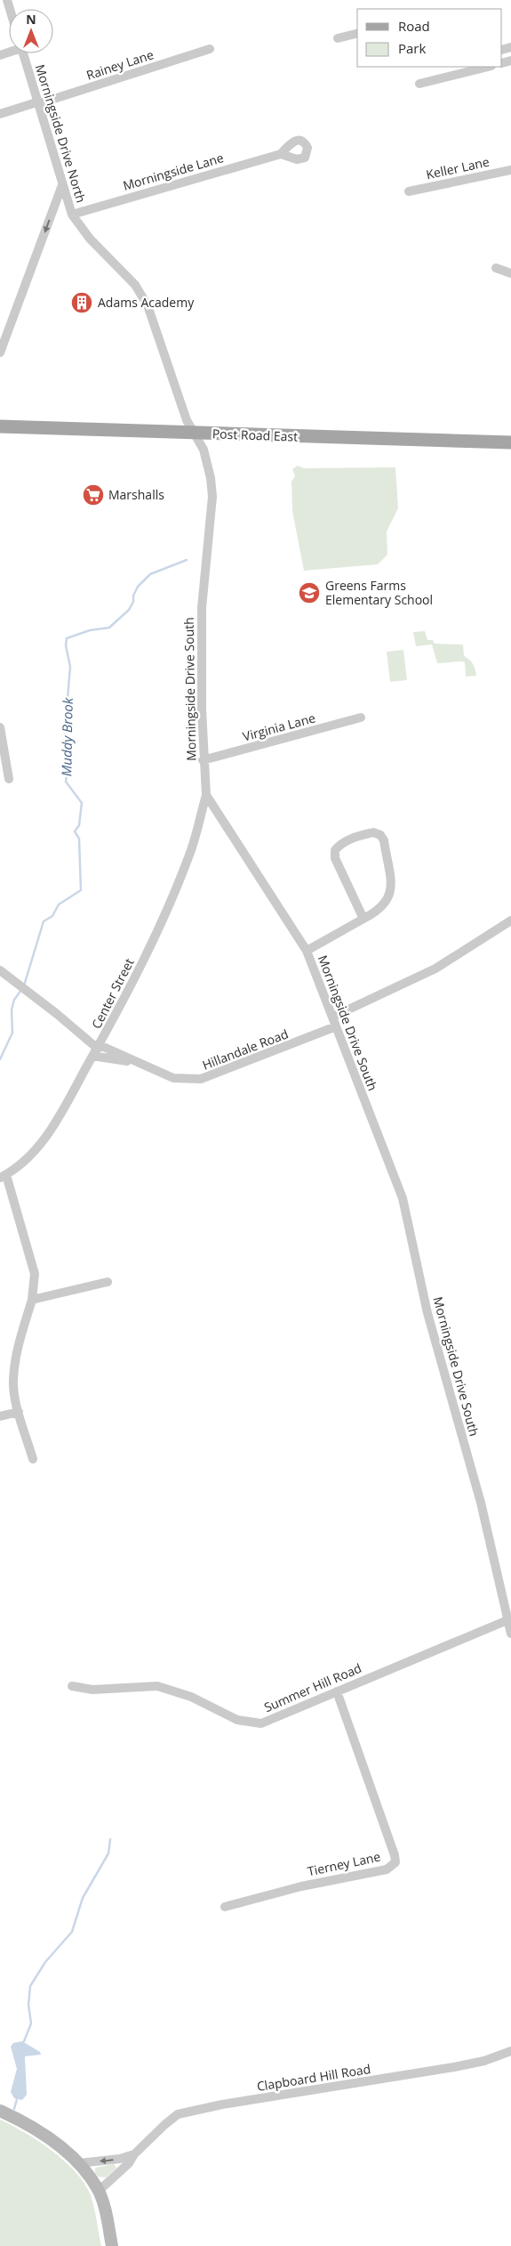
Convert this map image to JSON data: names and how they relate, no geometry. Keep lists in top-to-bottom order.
{
  "streets": {
    "main road": ["Post Road East"],
    "street": [
      "Rainey Lane",
      "Morningside Drive North",
      "Keller Lane",
      "Morningside Lane",
      "Morningside Drive South",
      "Virginia Lane",
      "Center Street",
      "Hillandale Road",
      "Summer Hill Road",
      "Tierney Lane",
      "Clapboard Hill Road"
    ]
  },
  "crossings": [
    ["Rainey Lane", "Morningside Drive North"],
    ["Morningside Drive North", "Morningside Lane"],
    ["Morningside Drive North", "Post Road East"],
    ["Morningside Drive North", "Morningside Drive South"],
    ["Post Road East", "Morningside Drive South"],
    ["Morningside Drive South", "Virginia Lane"],
    ["Morningside Drive South", "Center Street"],
    ["Morningside Drive South", "Hillandale Road"],
    ["Morningside Drive South", "Summer Hill Road"],
    ["Center Street", "Hillandale Road"],
    ["Summer Hill Road", "Tierney Lane"]
  ],
  "water": ["Muddy Brook"],
  "places": {
    "building": ["Adams Academy"],
    "supermarket": ["Marshalls"],
    "school or university": ["Greens Farms Elementary School"]
  },
  "legend": ["Road", "Park"],
  "north": "top"
}
